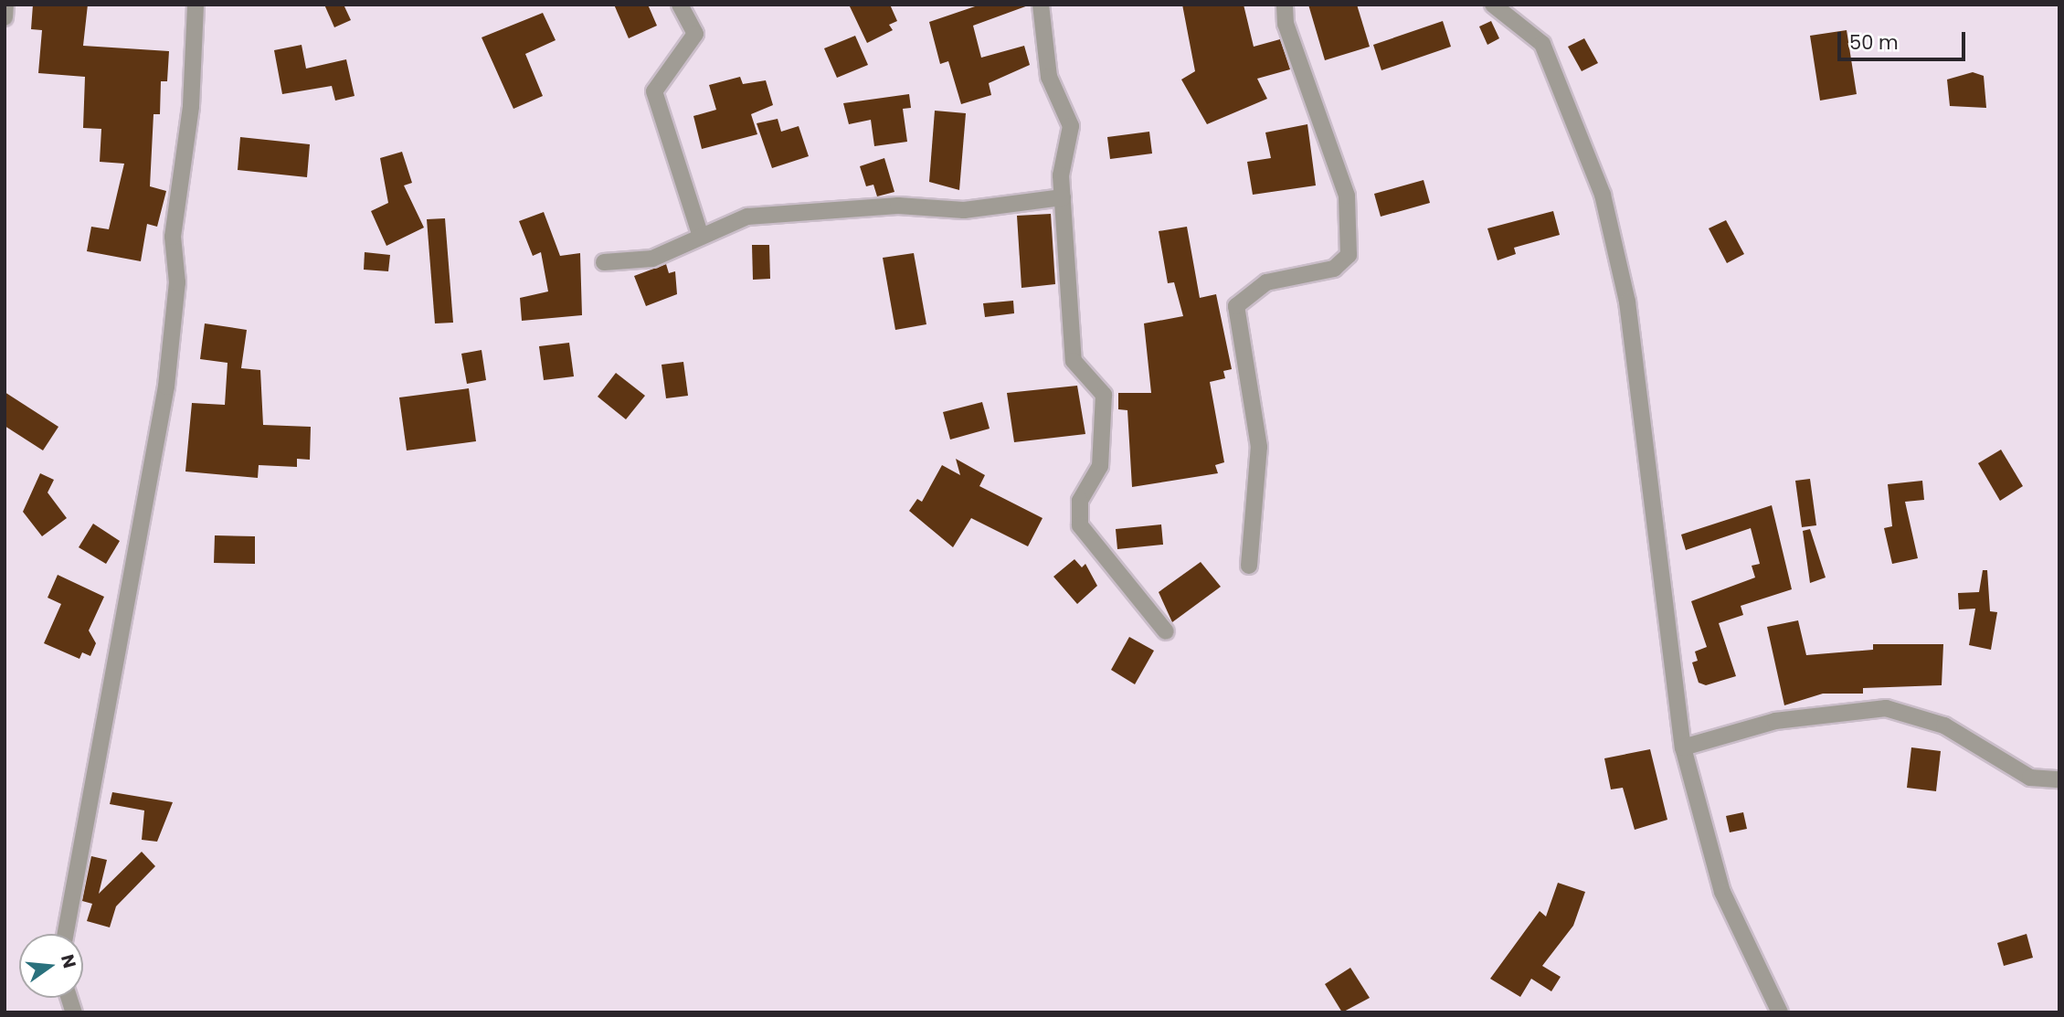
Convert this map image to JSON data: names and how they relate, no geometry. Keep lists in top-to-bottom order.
{
  "scale_bar": "50 m",
  "north": "right"
}
